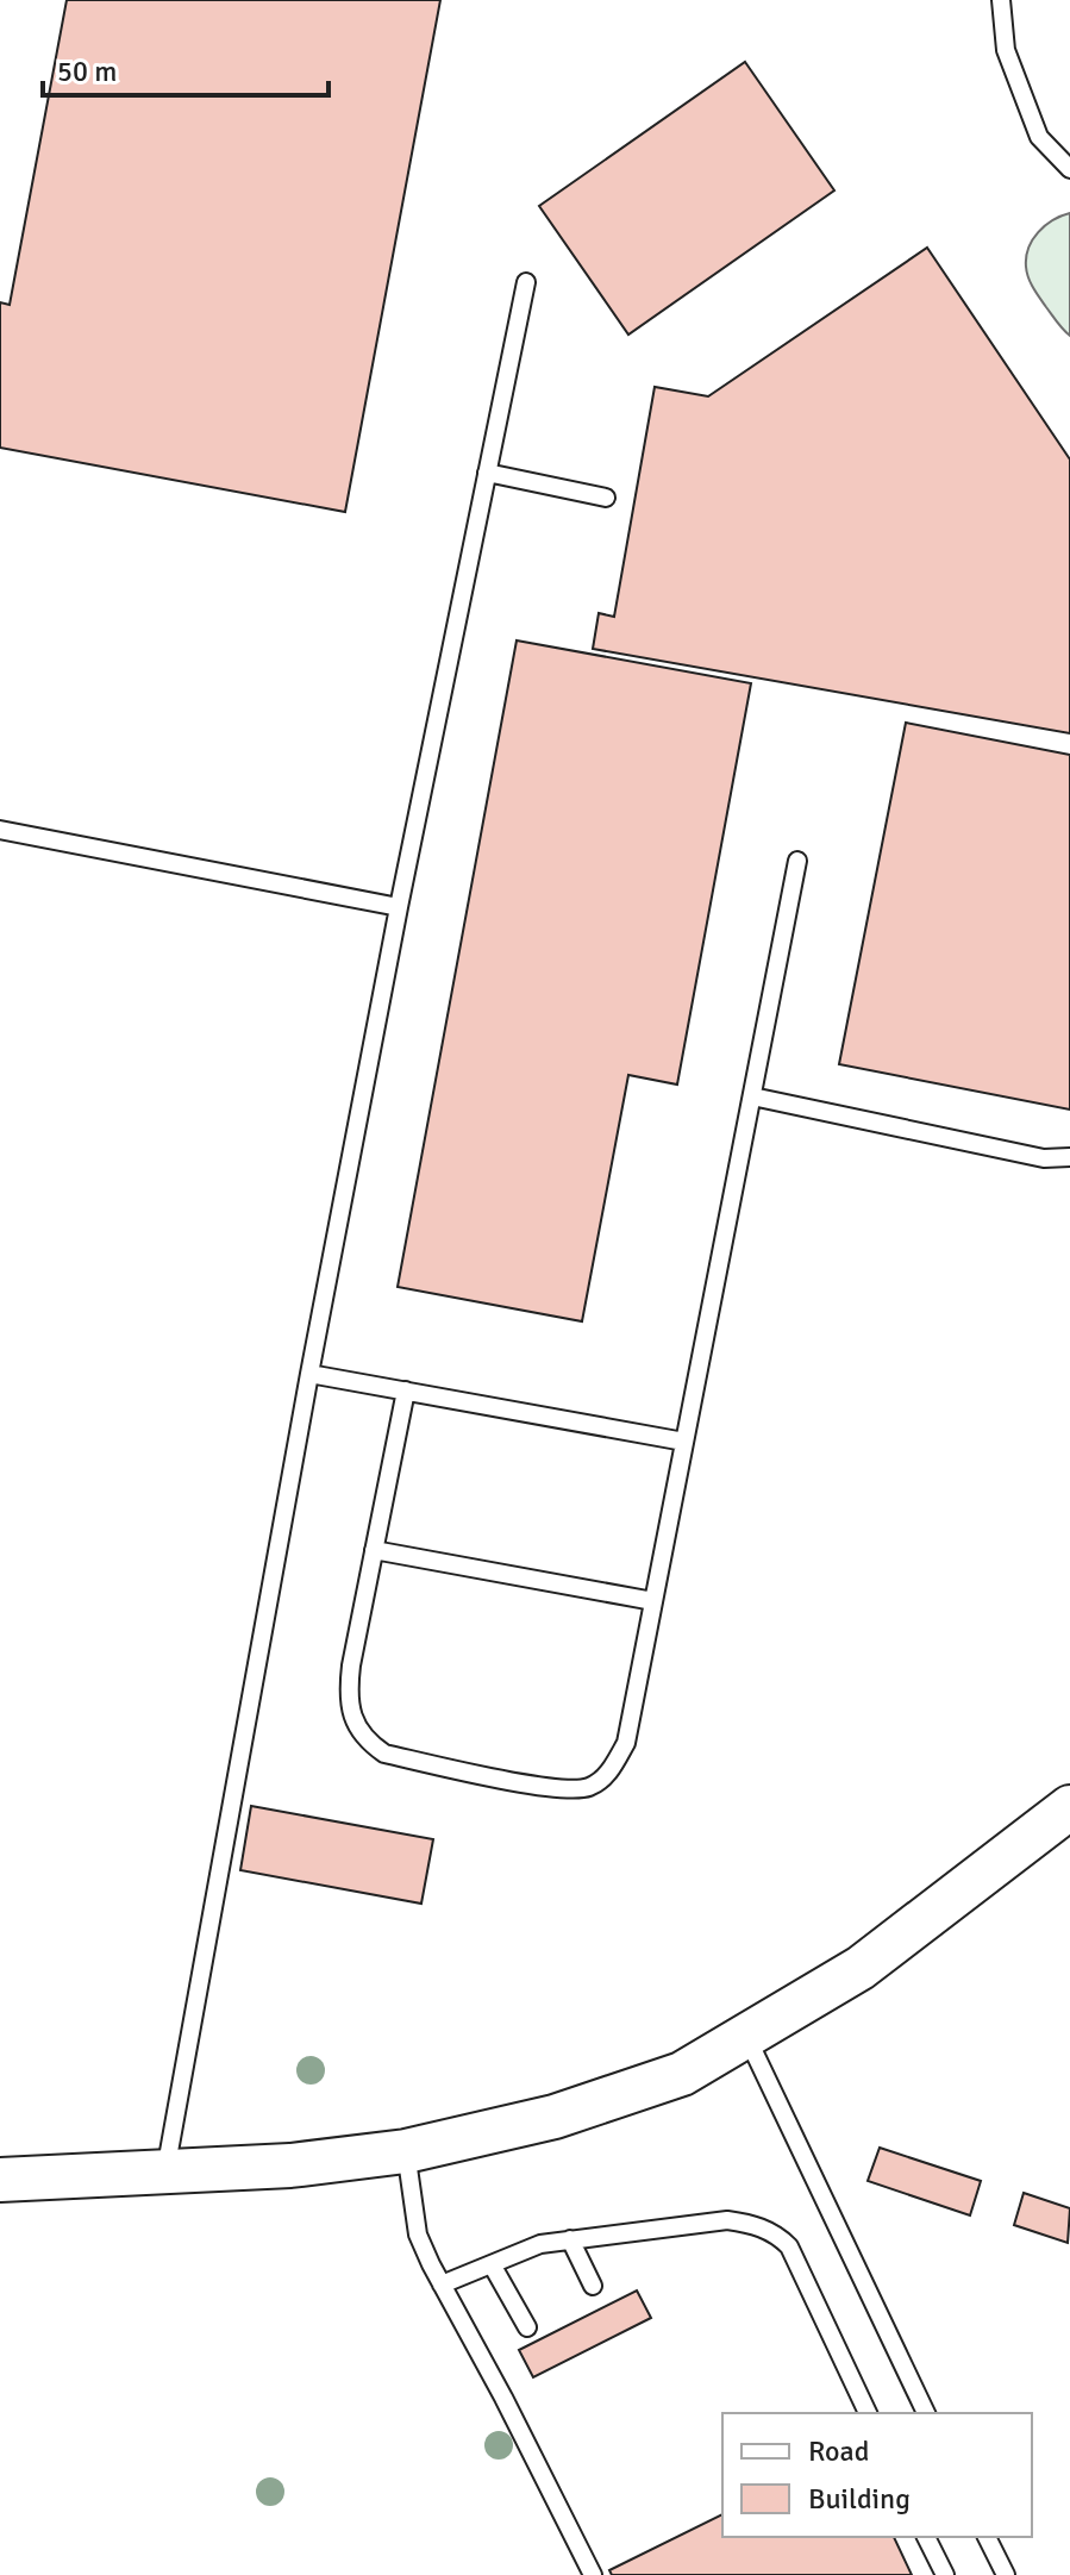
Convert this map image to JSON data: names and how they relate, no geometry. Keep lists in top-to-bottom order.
{
  "legend": ["Road", "Building"],
  "scale_bar": "50 m"
}
